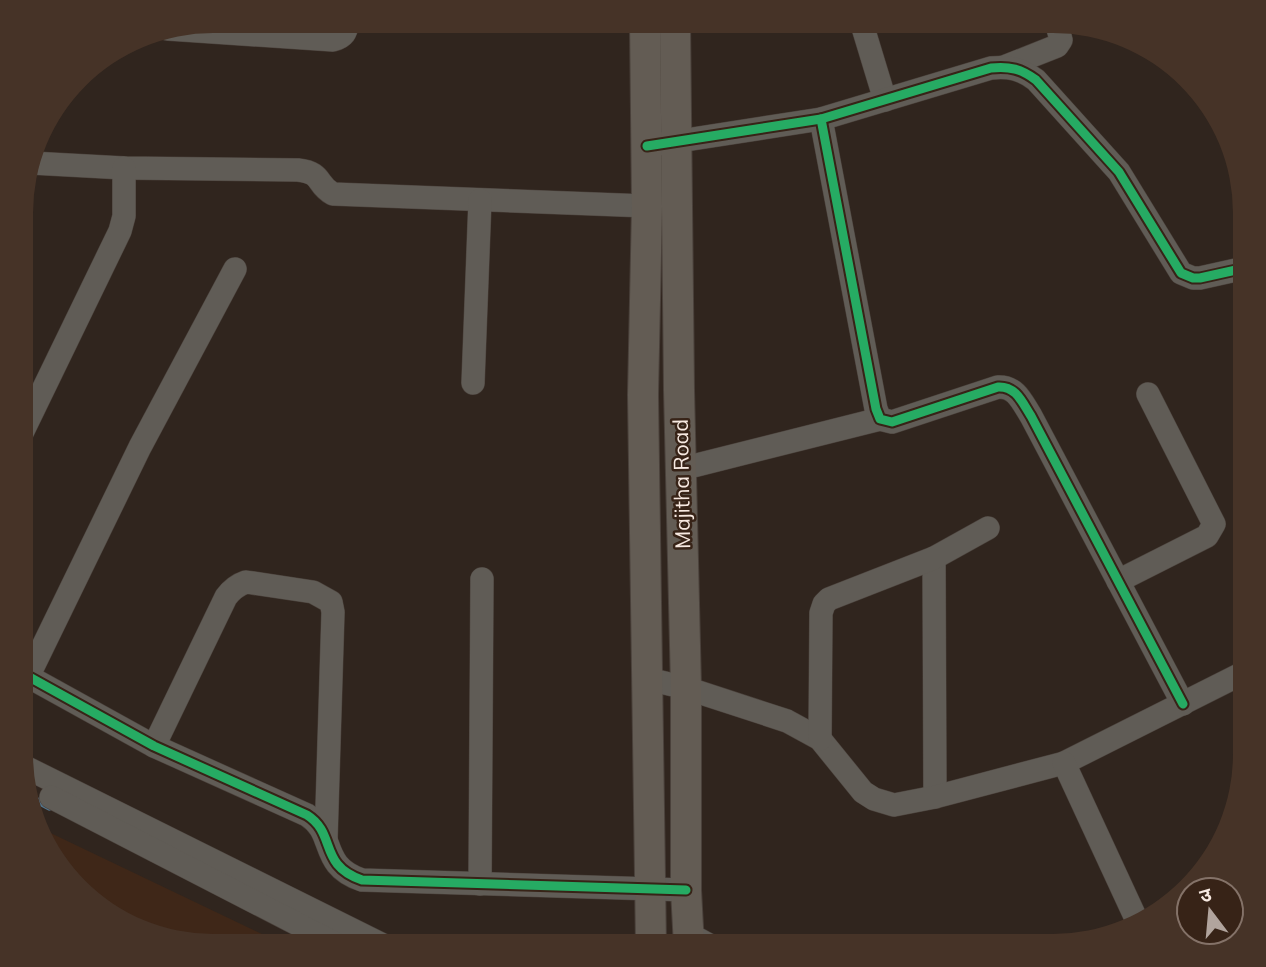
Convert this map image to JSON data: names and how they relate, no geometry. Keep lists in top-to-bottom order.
{
  "streets": {
    "main road": ["Majitha Road"]
  },
  "north": "top"
}
